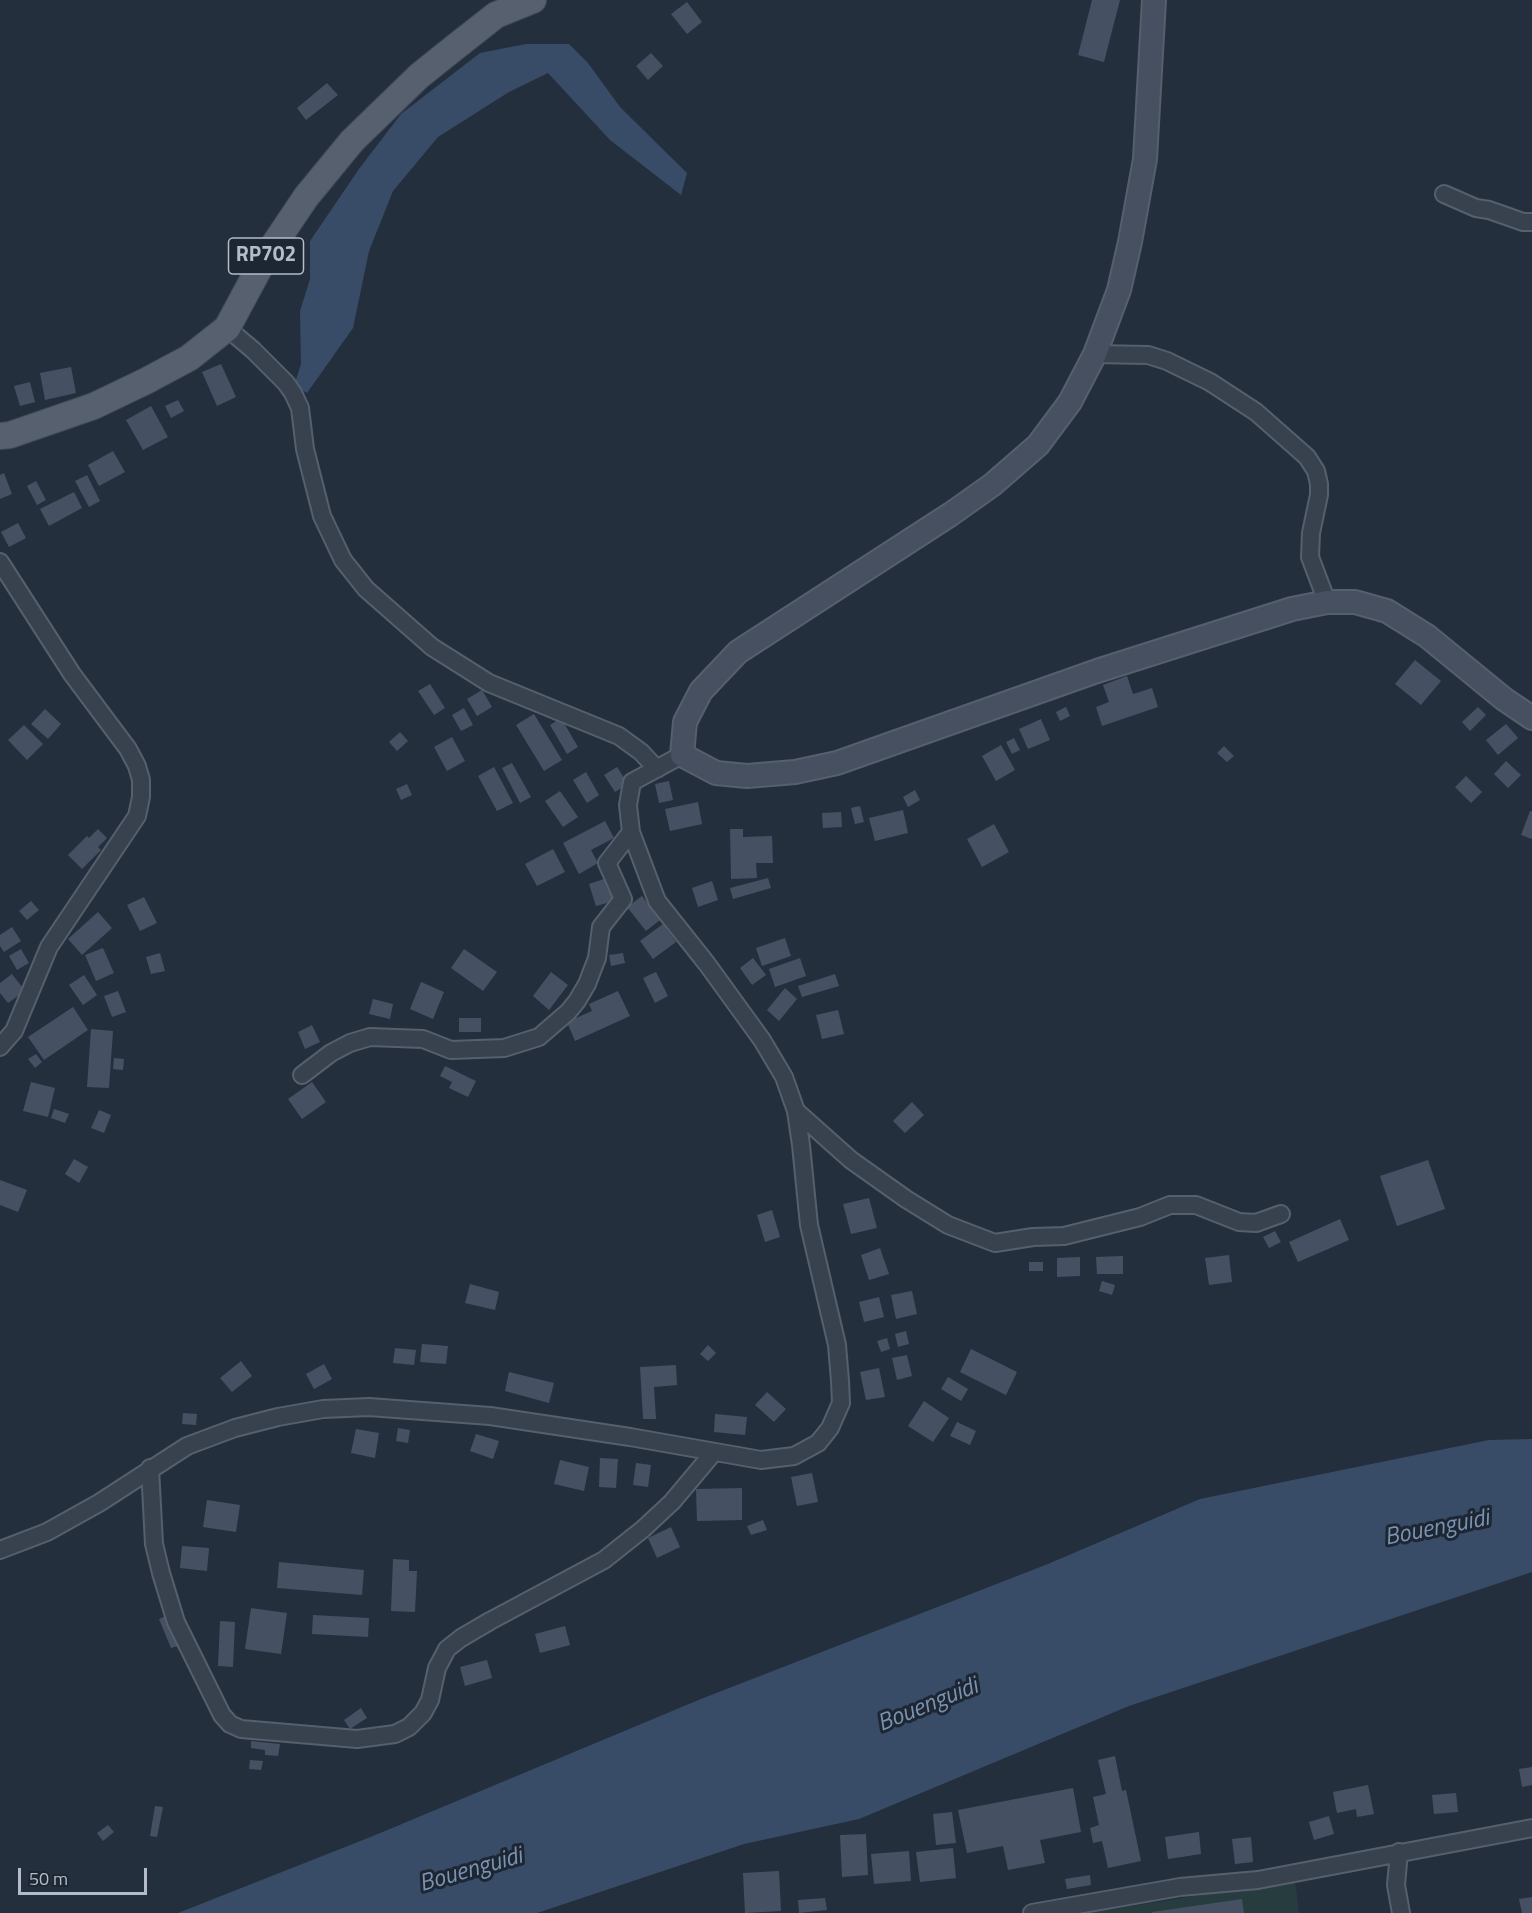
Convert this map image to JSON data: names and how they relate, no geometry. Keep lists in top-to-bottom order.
{
  "streets": {
    "main road": ["RP702"]
  },
  "water": ["Bouenguidi"],
  "scale_bar": "50 m"
}
